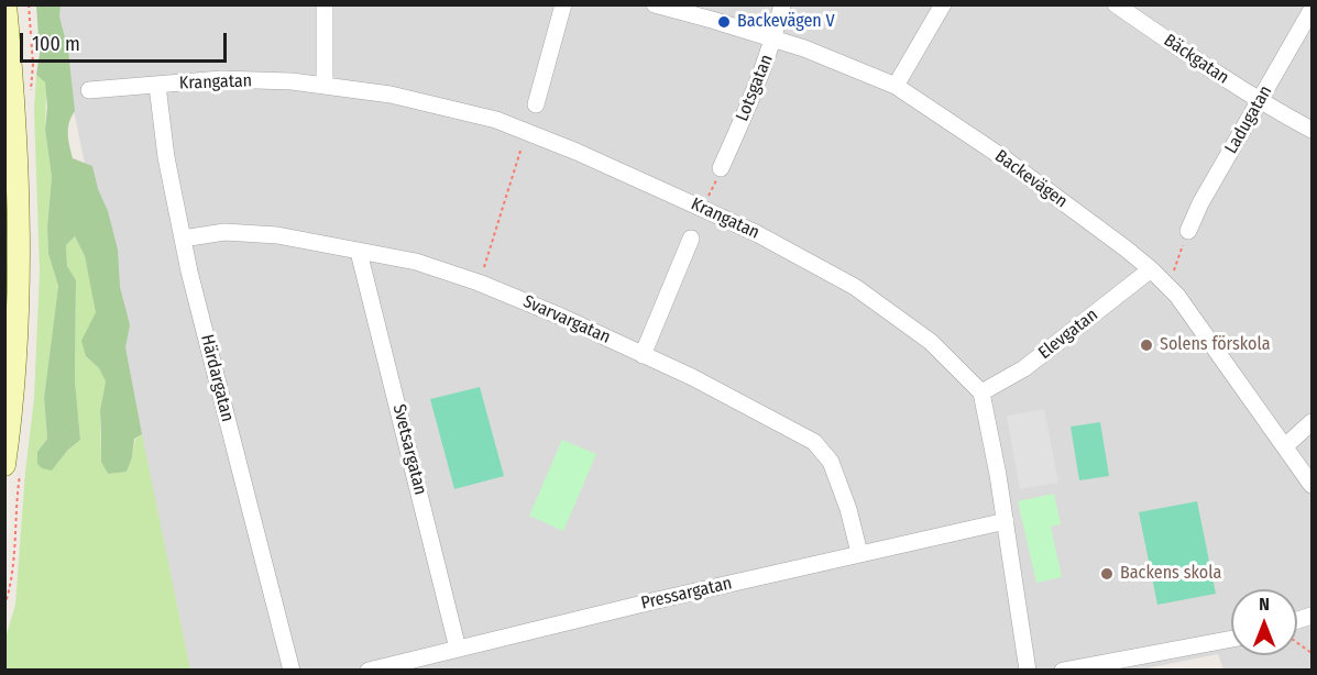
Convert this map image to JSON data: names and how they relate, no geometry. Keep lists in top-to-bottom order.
{
  "streets": {
    "street": [
      "Bäckgatan",
      "Krangatan",
      "Lotsgatan",
      "Ladugatan",
      "Backevägen",
      "Svarvargatan",
      "Elevgatan",
      "Härdargatan",
      "Svetsargatan",
      "Pressargatan"
    ]
  },
  "crossings": [
    ["Bäckgatan", "Ladugatan"],
    ["Krangatan", "Elevgatan"],
    ["Krangatan", "Härdargatan"],
    ["Lotsgatan", "Backevägen"],
    ["Backevägen", "Elevgatan"],
    ["Svarvargatan", "Härdargatan"],
    ["Svarvargatan", "Svetsargatan"],
    ["Svarvargatan", "Pressargatan"],
    ["Svetsargatan", "Pressargatan"]
  ],
  "places": ["Backevägen V", "Solens förskola", "Backens skola"],
  "scale_bar": "100 m",
  "north": "top"
}
